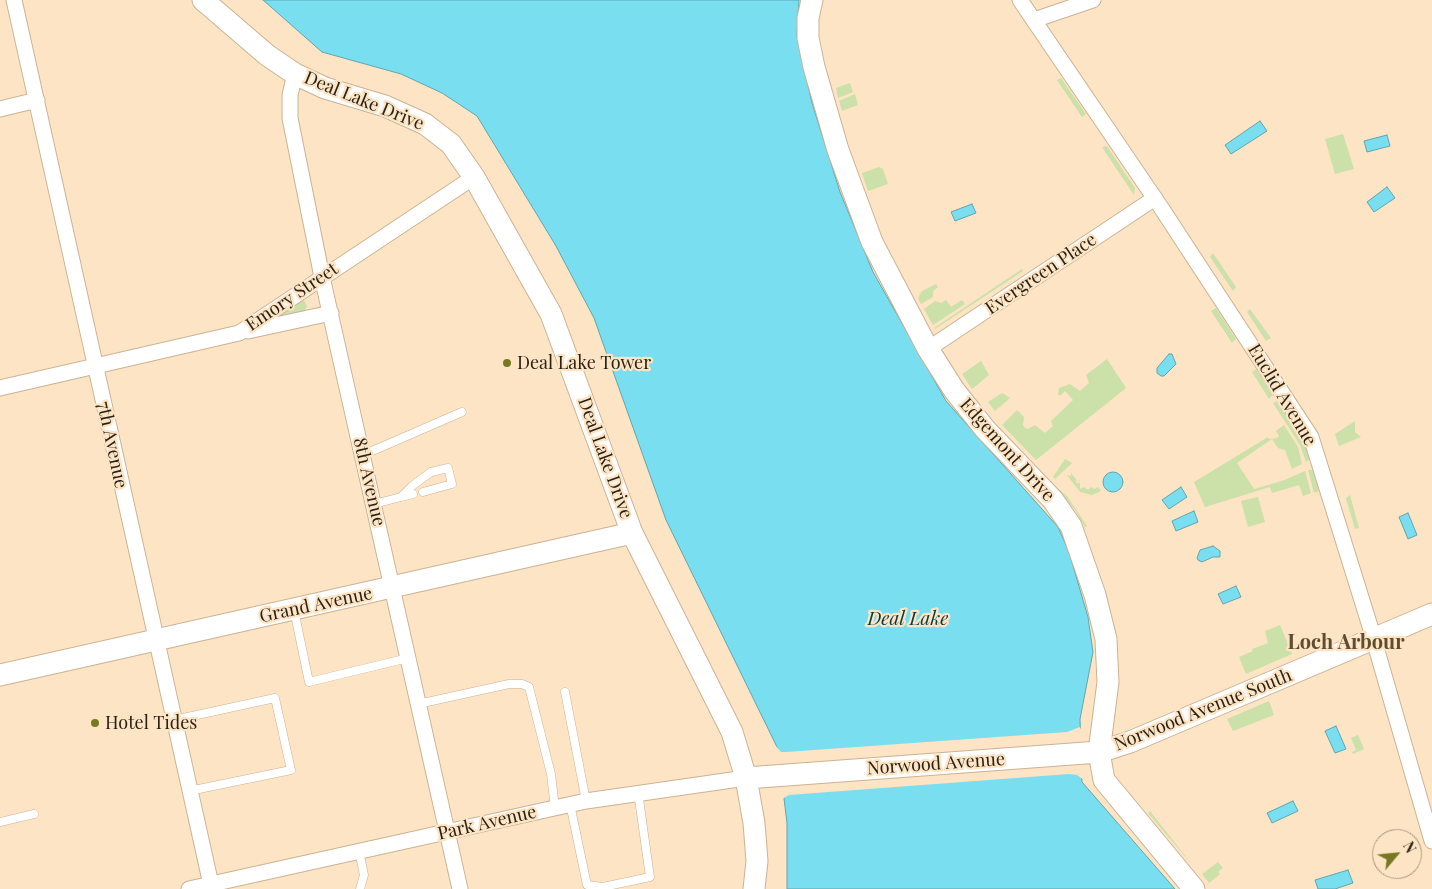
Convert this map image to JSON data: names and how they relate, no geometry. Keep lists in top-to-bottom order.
{
  "streets": {
    "street": [
      "Deal Lake Drive",
      "Evergreen Place",
      "Emory Street",
      "Euclid Avenue",
      "7th Avenue",
      "Edgemont Drive",
      "8th Avenue",
      "Grand Avenue",
      "Norwood Avenue South",
      "Norwood Avenue",
      "Park Avenue"
    ]
  },
  "crossings": [
    ["Deal Lake Drive", "Emory Street"],
    ["Deal Lake Drive", "8th Avenue"],
    ["Deal Lake Drive", "Grand Avenue"],
    ["Deal Lake Drive", "Park Avenue"],
    ["Evergreen Place", "Euclid Avenue"],
    ["Evergreen Place", "Edgemont Drive"],
    ["Emory Street", "7th Avenue"],
    ["Emory Street", "8th Avenue"],
    ["Euclid Avenue", "Norwood Avenue South"],
    ["7th Avenue", "Grand Avenue"],
    ["7th Avenue", "Park Avenue"],
    ["Edgemont Drive", "Norwood Avenue South"],
    ["Edgemont Drive", "Norwood Avenue"],
    ["8th Avenue", "Grand Avenue"],
    ["8th Avenue", "Park Avenue"],
    ["Norwood Avenue South", "Norwood Avenue"],
    ["Norwood Avenue", "Park Avenue"]
  ],
  "districts": ["Loch Arbour"],
  "water": ["Deal Lake"],
  "places": ["Deal Lake Tower", "Hotel Tides"],
  "north": "top right"
}
